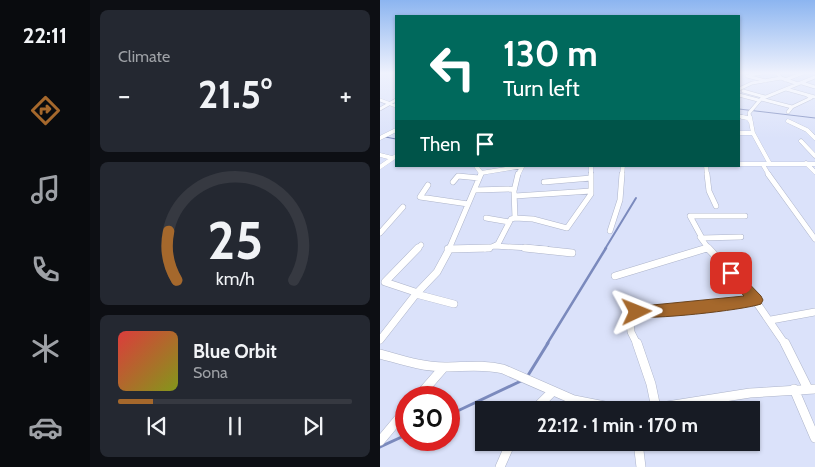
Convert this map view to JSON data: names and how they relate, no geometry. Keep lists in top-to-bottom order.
{
  "page": {
    "tabs": "22:11",
    "tile": "Climate",
    "turn": ["130 m", "Turn left"],
    "heat": ["−", "21.5°", "+"],
    "then": "Then",
    "song": ["Blue Orbit", "Sona"],
    "limit": "30",
    "trip": "22:12 · 1 min · 170 m",
    "gauge": ["25", "km/h"]
  }
}
